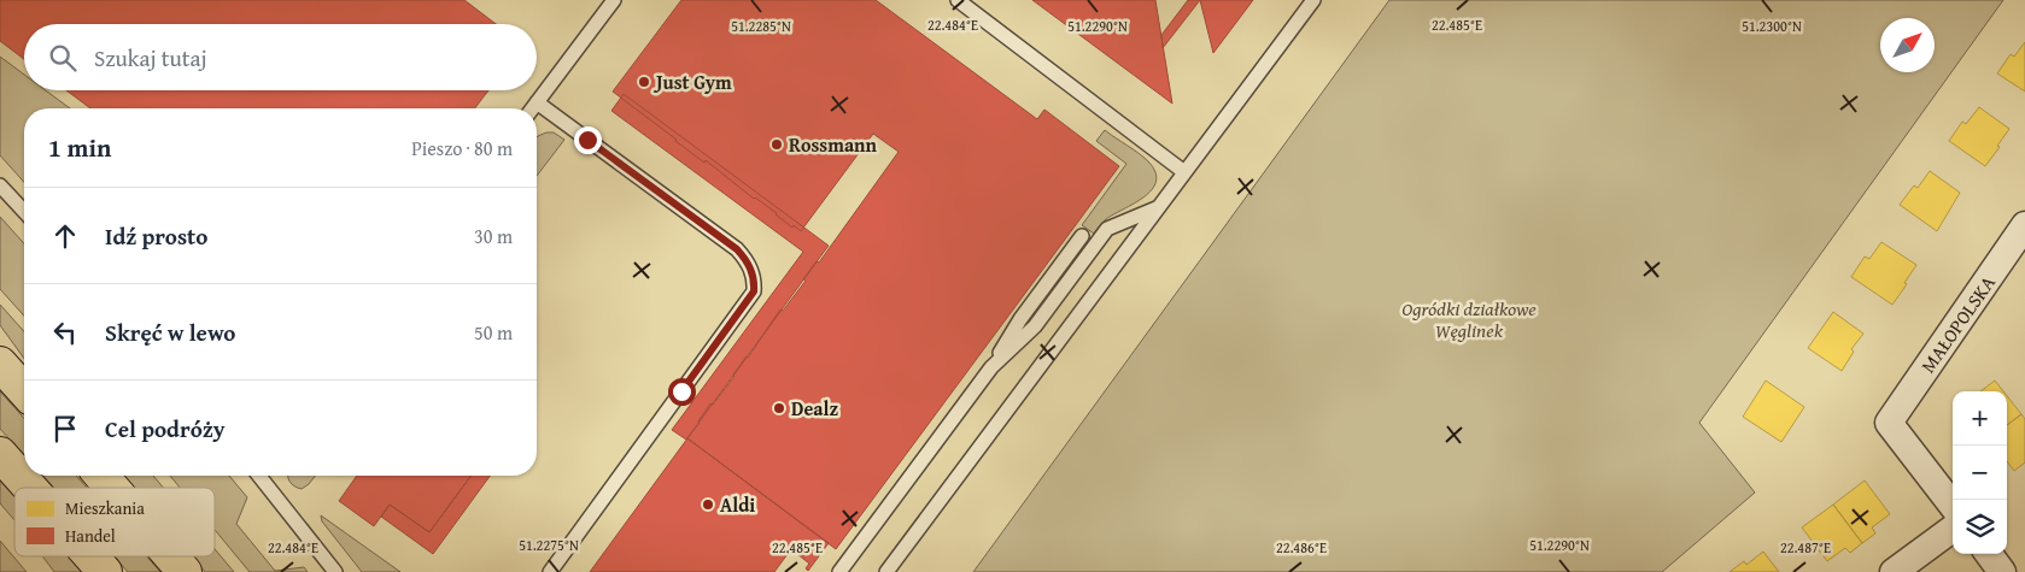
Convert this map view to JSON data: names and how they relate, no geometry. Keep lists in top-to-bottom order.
{
  "streets": {
    "street": ["MAŁOPOLSKA"]
  },
  "parks": ["Ogródki działkowe Węglinek"],
  "places": [
    "Just Gym",
    "Rossmann",
    "Dealz",
    "Aldi"
  ],
  "legend": ["Mieszkania", "Handel"],
  "north": "top right",
  "page": {
    "search": "Szukaj tutaj",
    "heading": ["1 min", "Pieszo · 80 m"],
    "list": [
      ["Idź prosto", "30 m"],
      ["Skręć w lewo", "50 m"],
      "Cel podróży"
    ],
    "map_buttons": ["+", "−"]
  },
  "coordinates": [
    "22.484°E",
    "22.485°E",
    "51.2285°N",
    "51.2290°N",
    "51.2300°N",
    "51.2275°N",
    "22.486°E",
    "22.487°E"
  ]
}
